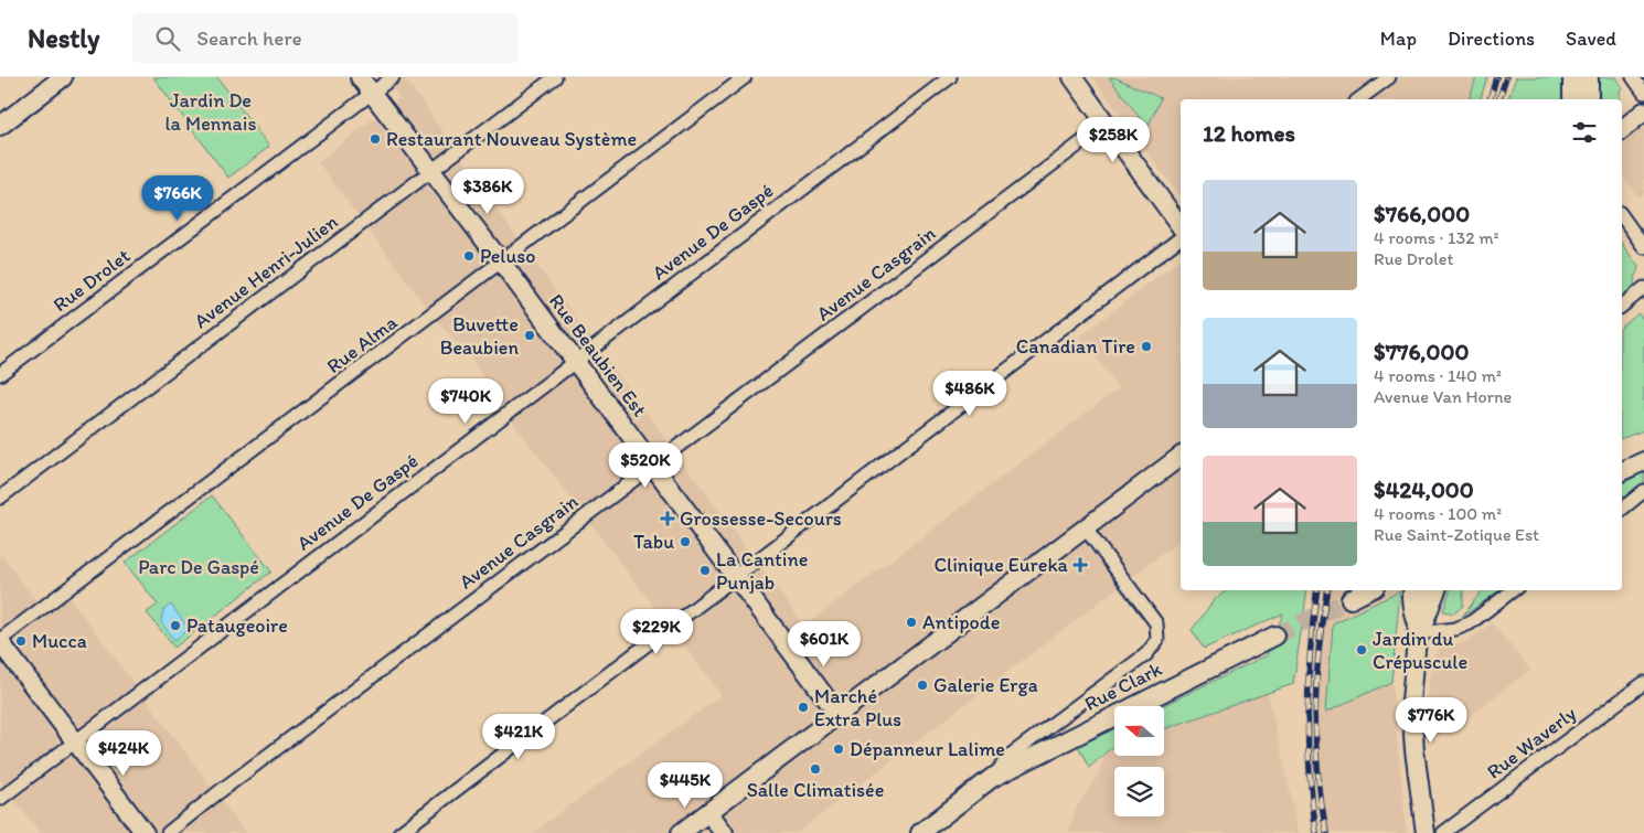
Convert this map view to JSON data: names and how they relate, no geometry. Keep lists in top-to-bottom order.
{
  "streets": {
    "main road": ["Rue Beaubien Est", "Rue Clark"],
    "street": [
      "Avenue De Gaspé",
      "Avenue Henri-Julien",
      "Avenue Casgrain",
      "Rue Drolet",
      "Rue Alma",
      "Rue Waverly"
    ]
  },
  "crossings": [
    ["Avenue De Gaspé", "Rue Beaubien Est"],
    ["Avenue Henri-Julien", "Rue Beaubien Est"],
    ["Avenue Casgrain", "Rue Beaubien Est"],
    ["Rue Drolet", "Rue Beaubien Est"],
    ["Rue Alma", "Rue Beaubien Est"]
  ],
  "parks": ["Jardin De la Mennais", "Parc De Gaspé"],
  "places": {
    "other": [
      "Restaurant Nouveau Système",
      "Peluso",
      "Buvette Beaubien",
      "Canadian Tire",
      "Tabu",
      "La Cantine Punjab",
      "Antipode",
      "Pataugeoire",
      "Mucca",
      "Jardin du Crépuscule",
      "Galerie Erga",
      "Marché Extra Plus",
      "Dépanneur Lalime",
      "Salle Climatisée"
    ],
    "health": ["Grossesse-Secours", "Clinique Eureka"]
  },
  "north": "left",
  "page": {
    "header": "Nestly",
    "search": "Search here",
    "nav": ["Map", "Directions", "Saved"],
    "heading": "12 homes",
    "price": [
      "$258K",
      "$386K",
      "$766K",
      "$486K",
      "$740K",
      "$520K",
      "$229K",
      "$601K",
      "$776K",
      "$421K",
      "$424K",
      "$445K"
    ],
    "list": [
      {
        "name": "$766,000",
        "note": "4 rooms · 132 m² · Rue Drolet"
      },
      {
        "name": "$776,000",
        "note": "4 rooms · 140 m² · Avenue Van Horne"
      },
      {
        "name": "$424,000",
        "note": "4 rooms · 100 m² · Rue Saint-Zotique Est"
      }
    ]
  }
}
